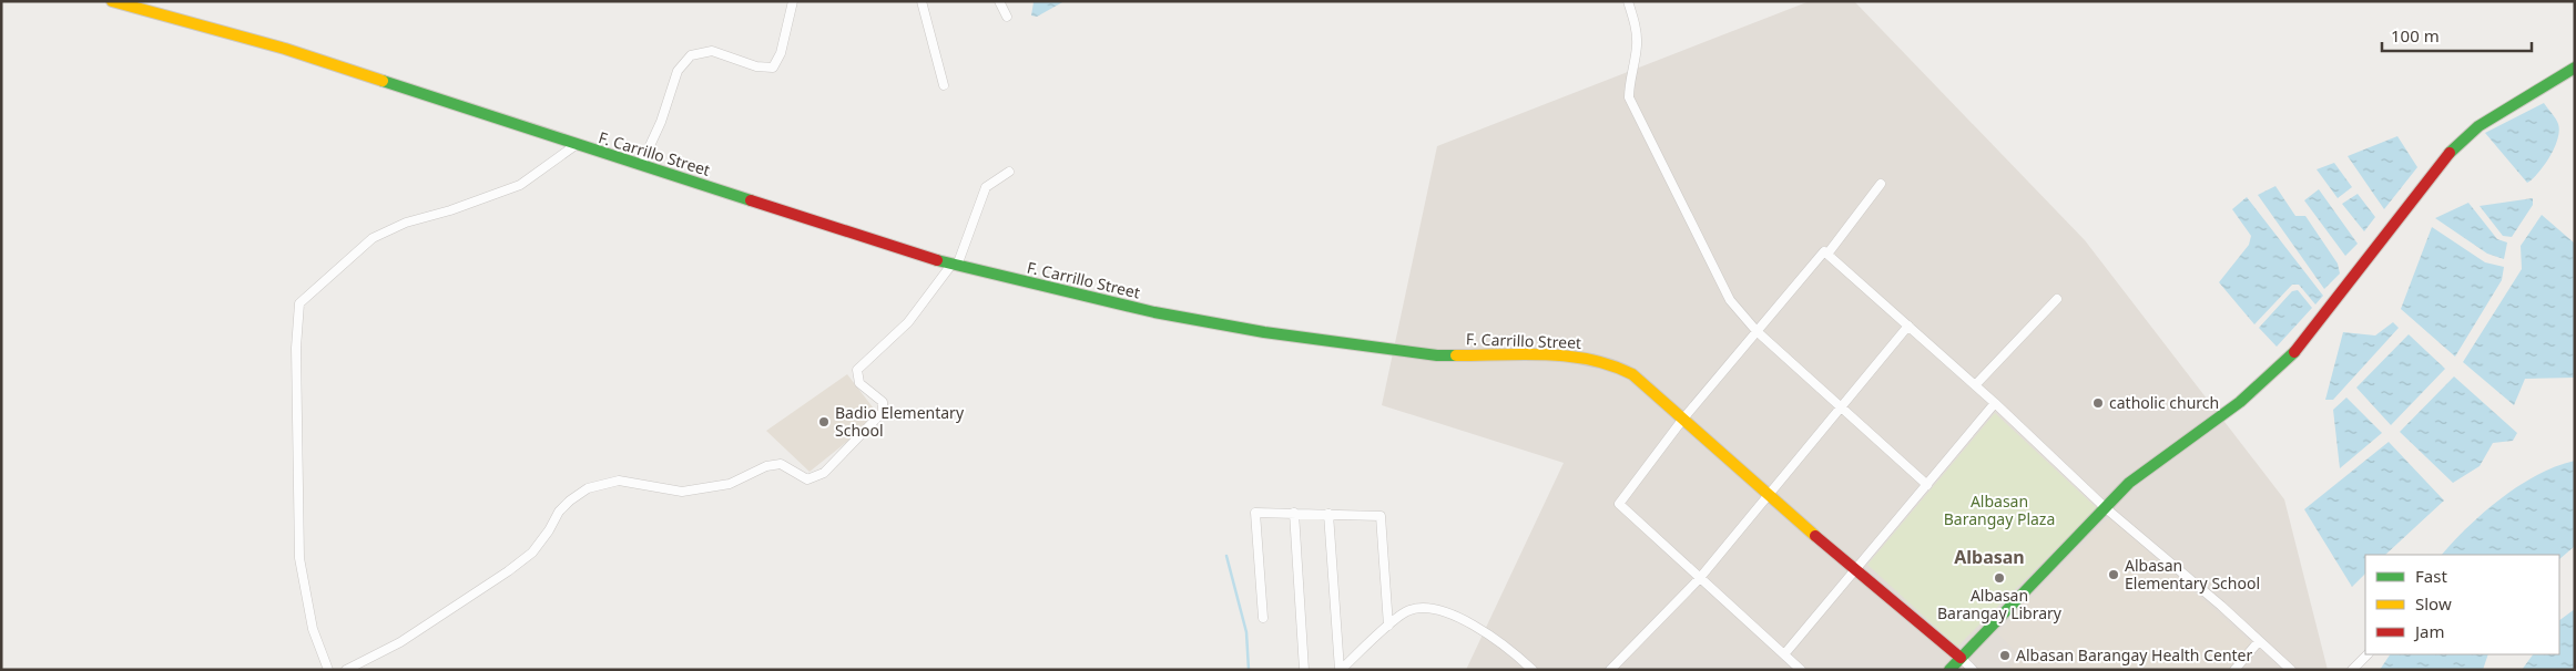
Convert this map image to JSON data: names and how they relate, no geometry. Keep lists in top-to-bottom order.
{
  "streets": {
    "street": ["F. Carrillo Street"]
  },
  "districts": ["Albasan"],
  "parks": ["Albasan Barangay Plaza"],
  "places": [
    "catholic church",
    "Badio Elementary School",
    "Albasan Elementary School",
    "Albasan Barangay Library",
    "Albasan Barangay Health Center"
  ],
  "legend": ["Fast", "Slow", "Jam"],
  "scale_bar": "100 m"
}
